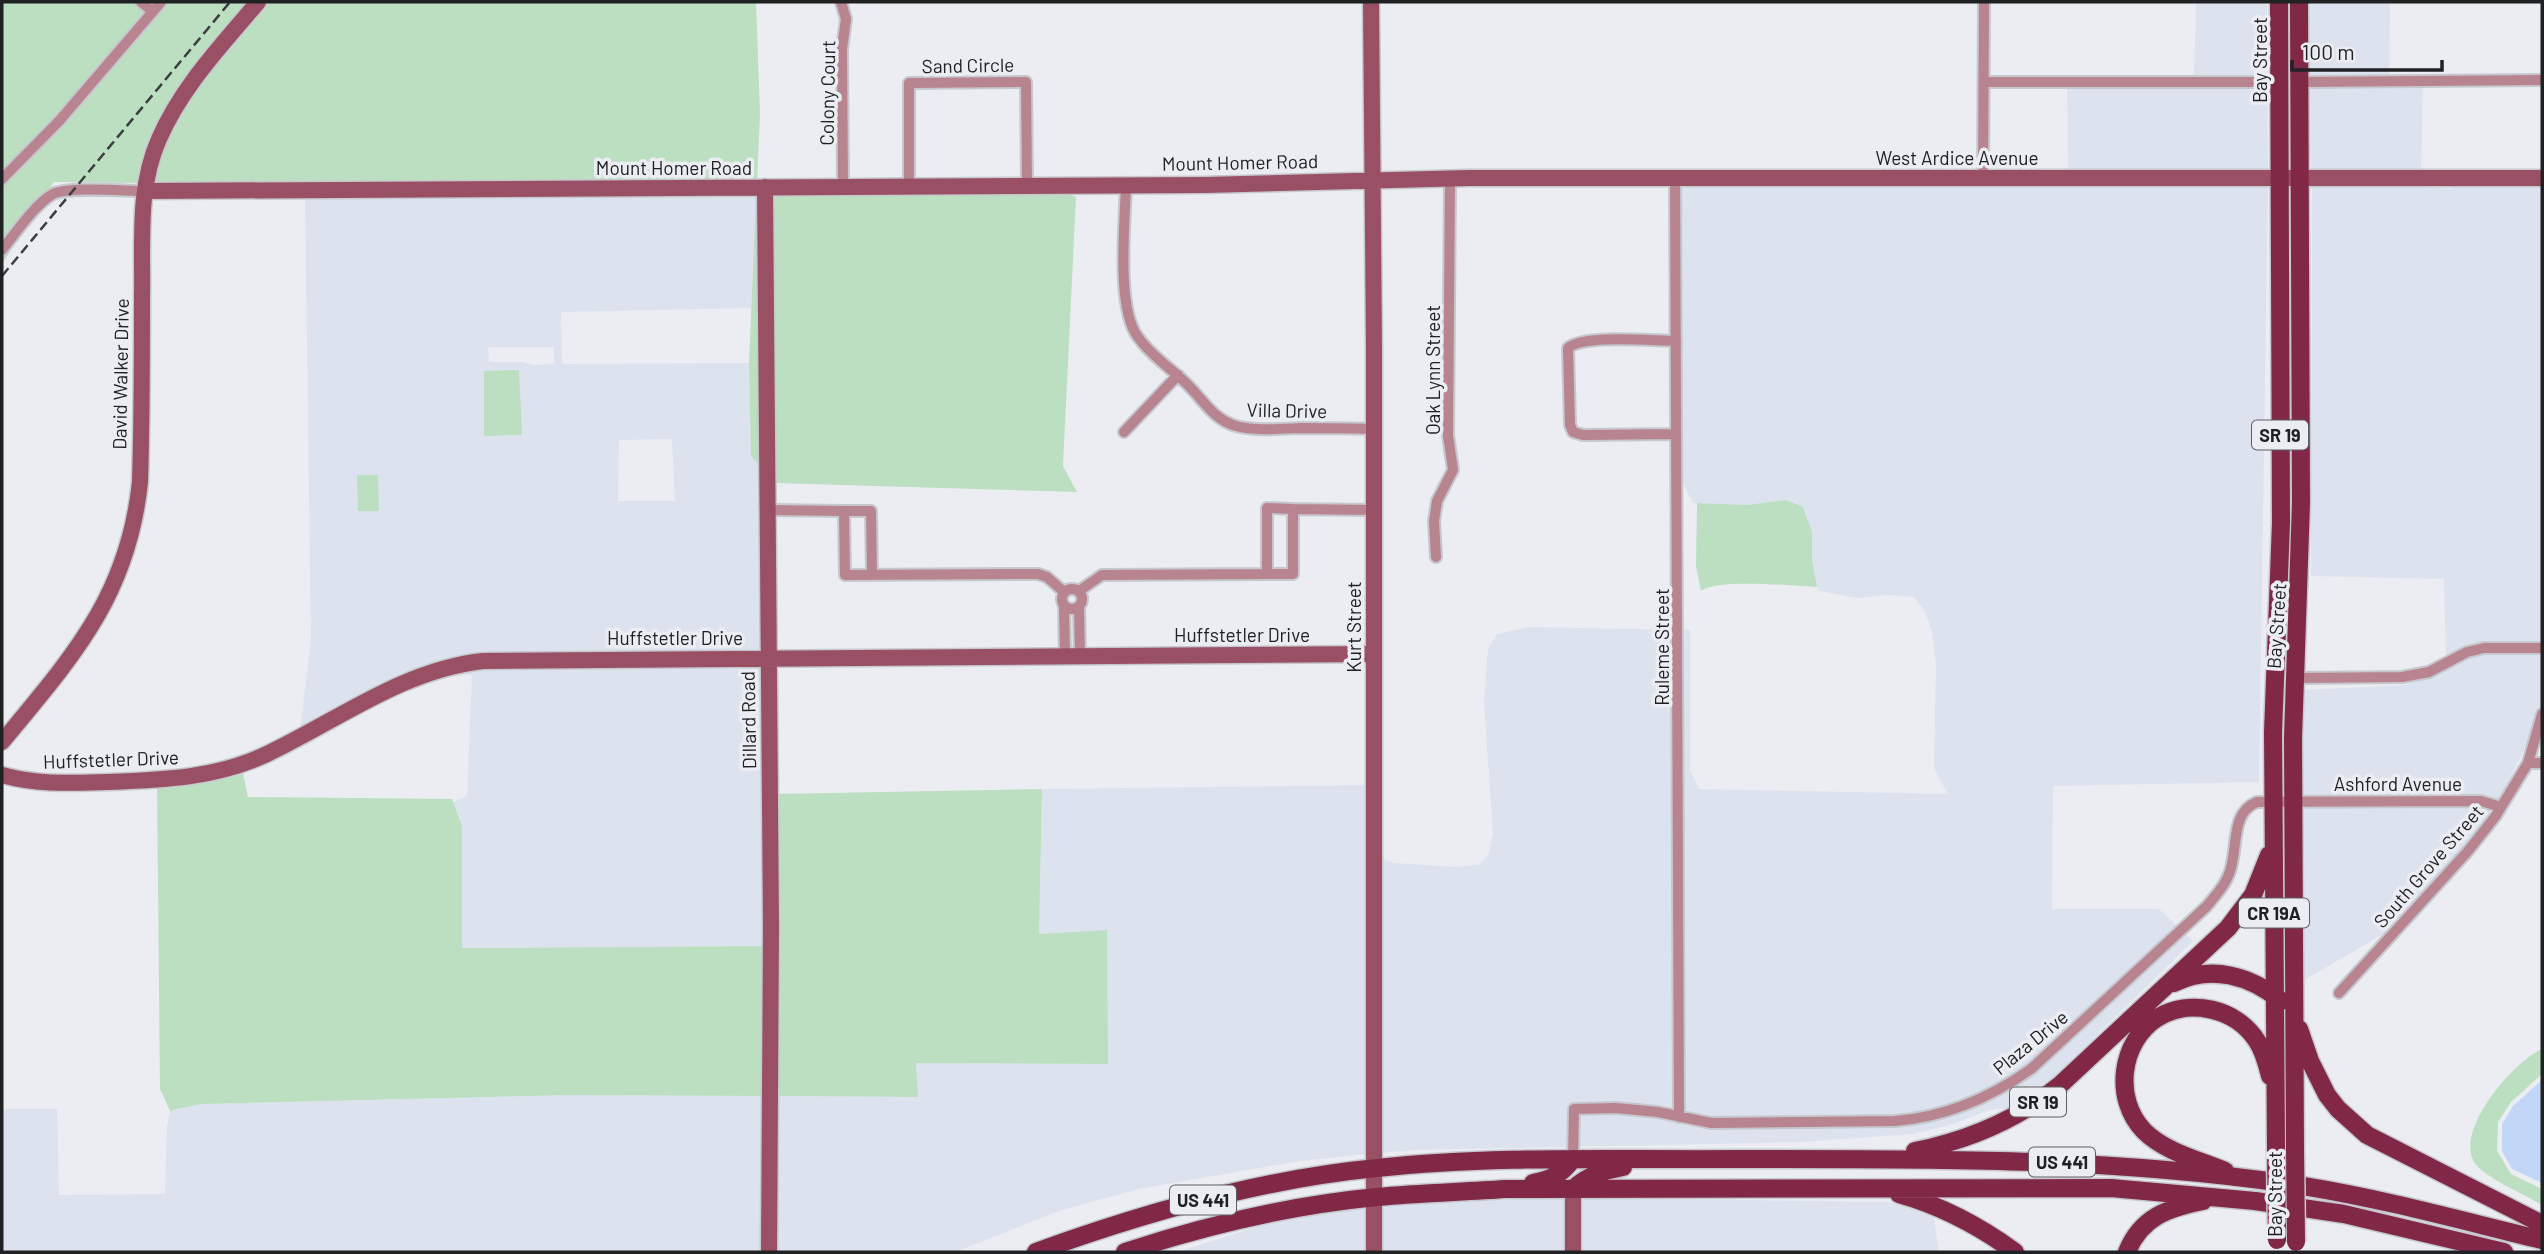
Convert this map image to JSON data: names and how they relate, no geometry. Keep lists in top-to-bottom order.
{
  "streets": {
    "main road": [
      "Bay Street",
      "SR 19",
      "CR 19A",
      "US 441"
    ],
    "street": [
      "Sand Circle",
      "Colony Court",
      "West Ardice Avenue",
      "Mount Homer Road",
      "Oak Lynn Street",
      "David Walker Drive",
      "Villa Drive",
      "Kurt Street",
      "Huffstetler Drive",
      "Ruleme Street",
      "Dillard Road",
      "Ashford Avenue",
      "South Grove Street",
      "Plaza Drive"
    ]
  },
  "crossings": [
    ["Bay Street", "West Ardice Avenue"],
    ["Bay Street", "SR 19"],
    ["Bay Street", "Ashford Avenue"],
    ["Bay Street", "Plaza Drive"],
    ["Sand Circle", "Mount Homer Road"],
    ["Colony Court", "Mount Homer Road"],
    ["West Ardice Avenue", "Mount Homer Road"],
    ["West Ardice Avenue", "Oak Lynn Street"],
    ["West Ardice Avenue", "Kurt Street"],
    ["West Ardice Avenue", "Ruleme Street"],
    ["Mount Homer Road", "David Walker Drive"],
    ["Mount Homer Road", "Villa Drive"],
    ["Mount Homer Road", "Kurt Street"],
    ["Mount Homer Road", "Dillard Road"],
    ["Villa Drive", "Kurt Street"],
    ["SR 19", "US 441"],
    ["Kurt Street", "Huffstetler Drive"],
    ["Kurt Street", "US 441"],
    ["Huffstetler Drive", "Dillard Road"],
    ["Ruleme Street", "Plaza Drive"],
    ["Ashford Avenue", "South Grove Street"],
    ["Ashford Avenue", "Plaza Drive"]
  ],
  "scale_bar": "100 m"
}
